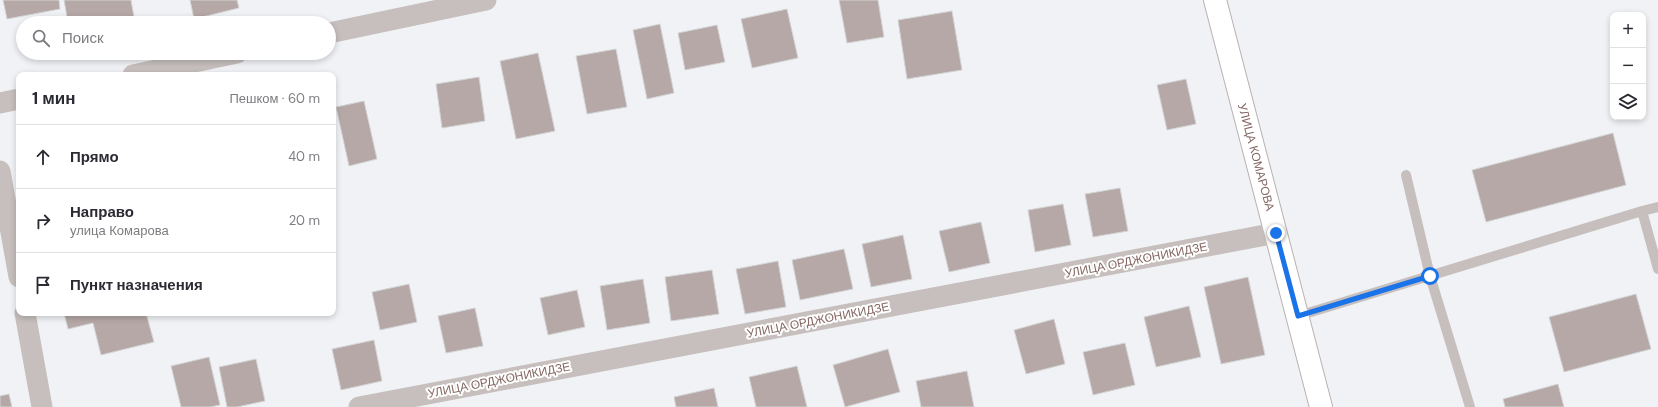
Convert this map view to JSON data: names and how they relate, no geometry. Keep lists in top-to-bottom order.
{
  "streets": {
    "street": ["УЛИЦА КОМАРОВА", "УЛИЦА ОРДЖОНИКИДЗЕ"]
  },
  "crossings": [
    ["УЛИЦА КОМАРОВА", "УЛИЦА ОРДЖОНИКИДЗЕ"]
  ],
  "page": {
    "map_buttons": ["+", "−"],
    "search": "Поиск",
    "heading": ["1 мин", "Пешком · 60 m"],
    "list": [
      ["Прямо", "40 m"],
      ["Направо", "улица Комарова", "20 m"],
      "Пункт назначения"
    ]
  }
}
